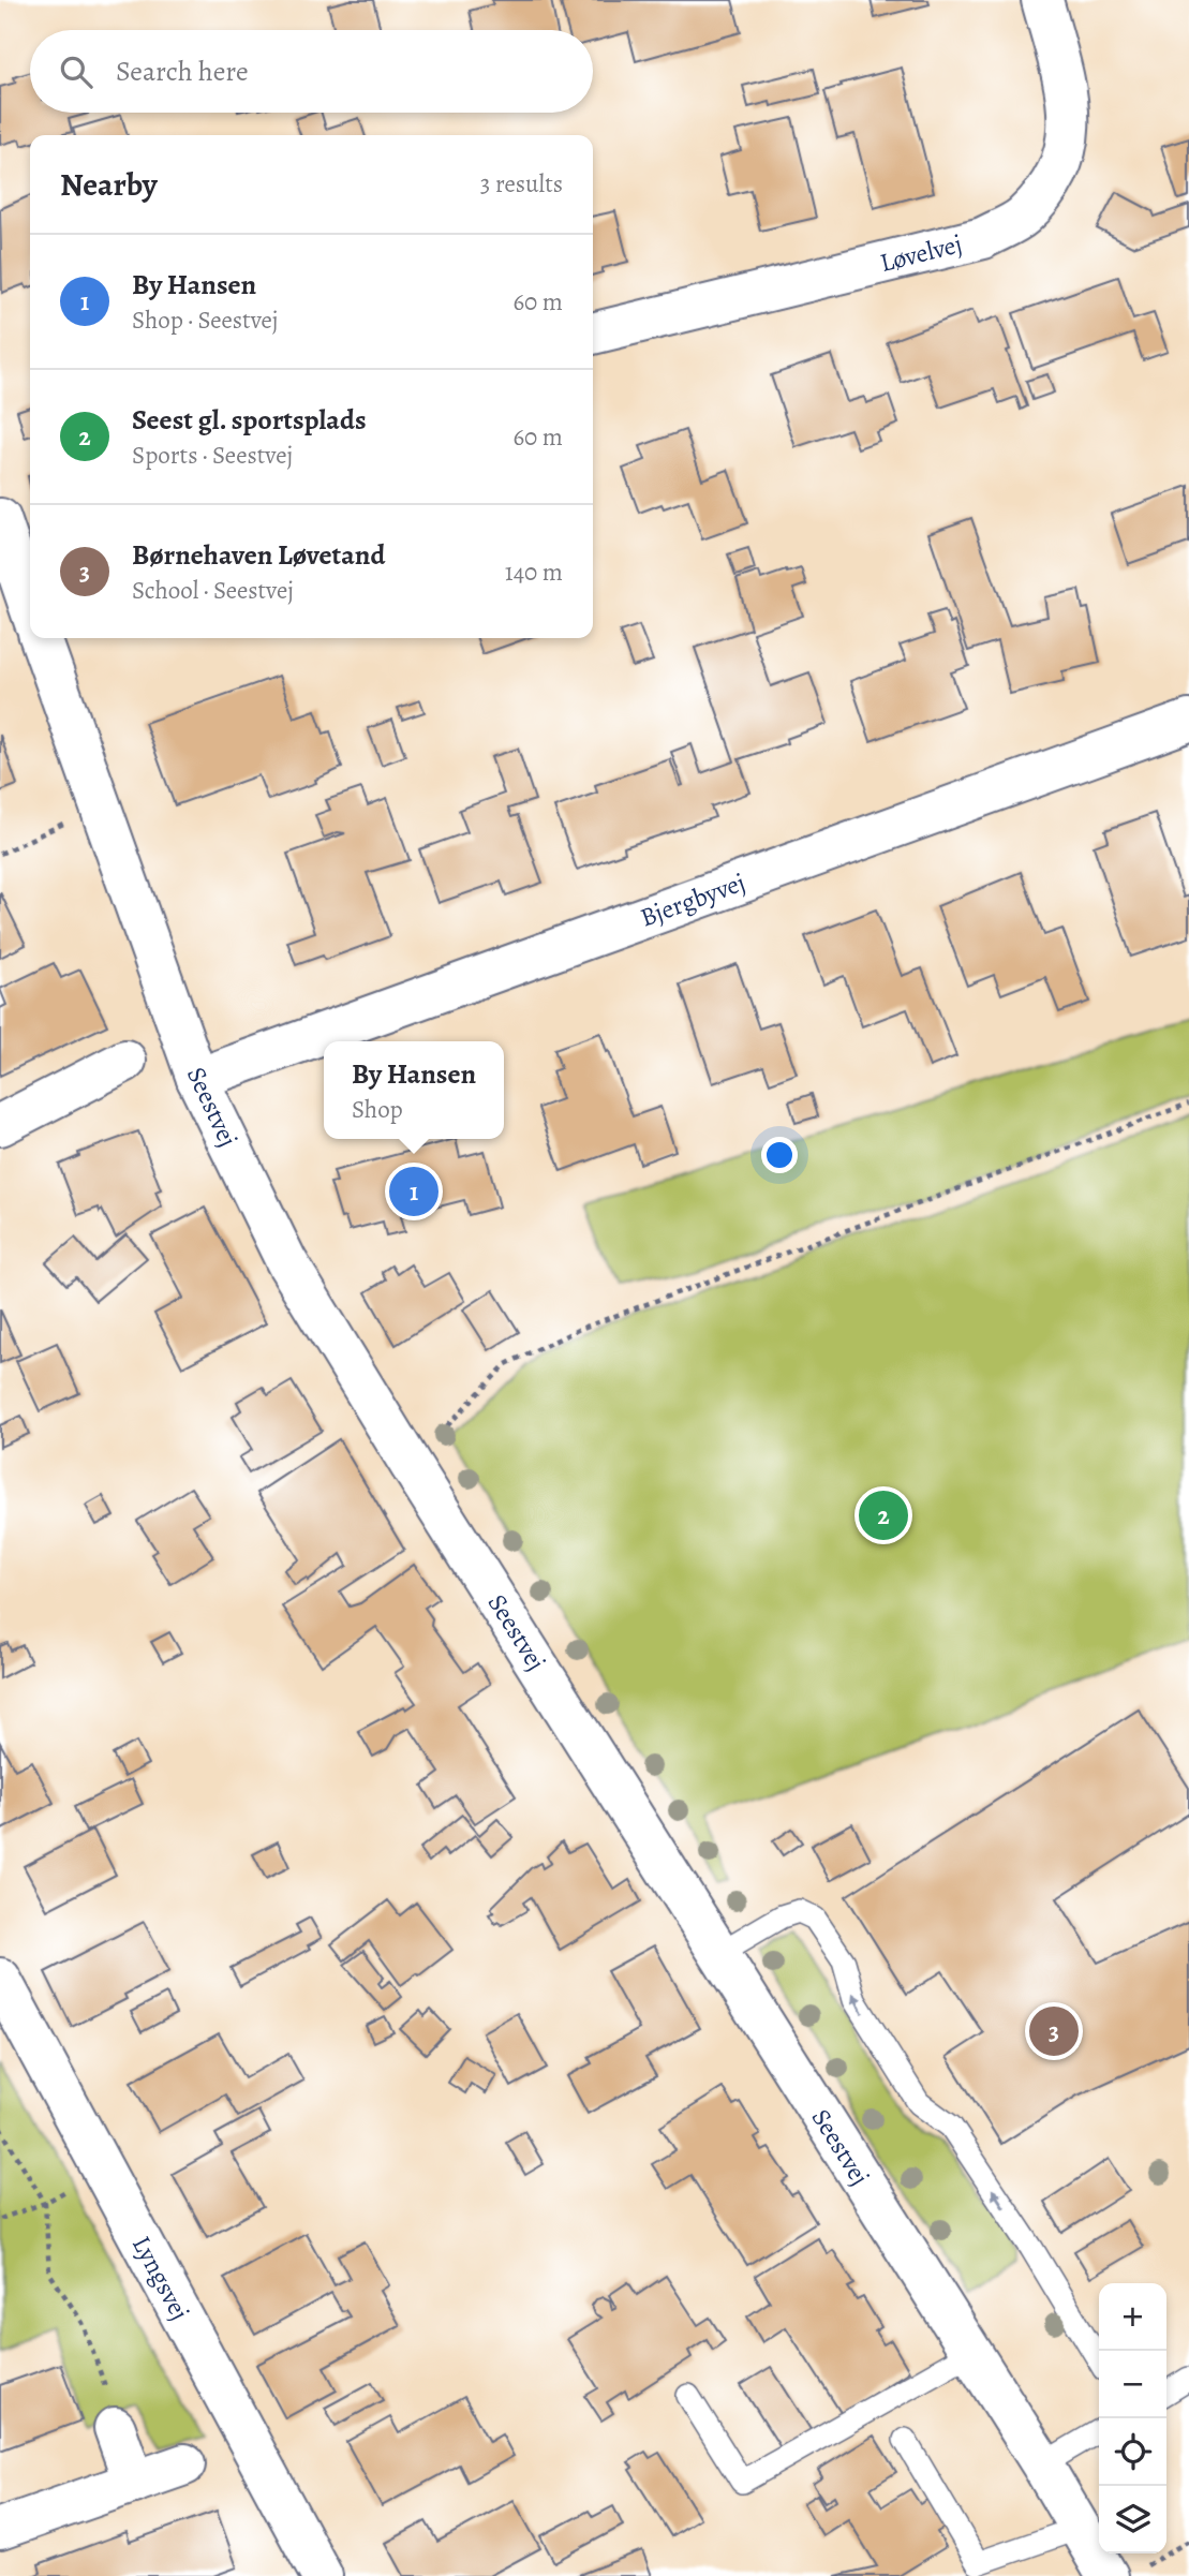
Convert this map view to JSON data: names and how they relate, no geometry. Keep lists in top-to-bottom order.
{
  "streets": {
    "street": [
      "Løvelvej",
      "Bjergbyvej",
      "Seestvej",
      "Lyngsvej"
    ]
  },
  "crossings": [
    ["Bjergbyvej", "Seestvej"]
  ],
  "page": {
    "search": "Search here",
    "heading": ["Nearby", "3 results"],
    "list": [
      {
        "mark": "1",
        "name": "By Hansen",
        "note": "Shop · Seestvej",
        "value": "60 m"
      },
      {
        "mark": "2",
        "name": "Seest gl. sportsplads",
        "note": "Sports · Seestvej",
        "value": "60 m"
      },
      {
        "mark": "3",
        "name": "Børnehaven Løvetand",
        "note": "School · Seestvej",
        "value": "140 m"
      }
    ],
    "popup": ["By Hansen", "Shop"],
    "pins": ["1", "2", "3"],
    "map_buttons": ["+", "−"]
  }
}
